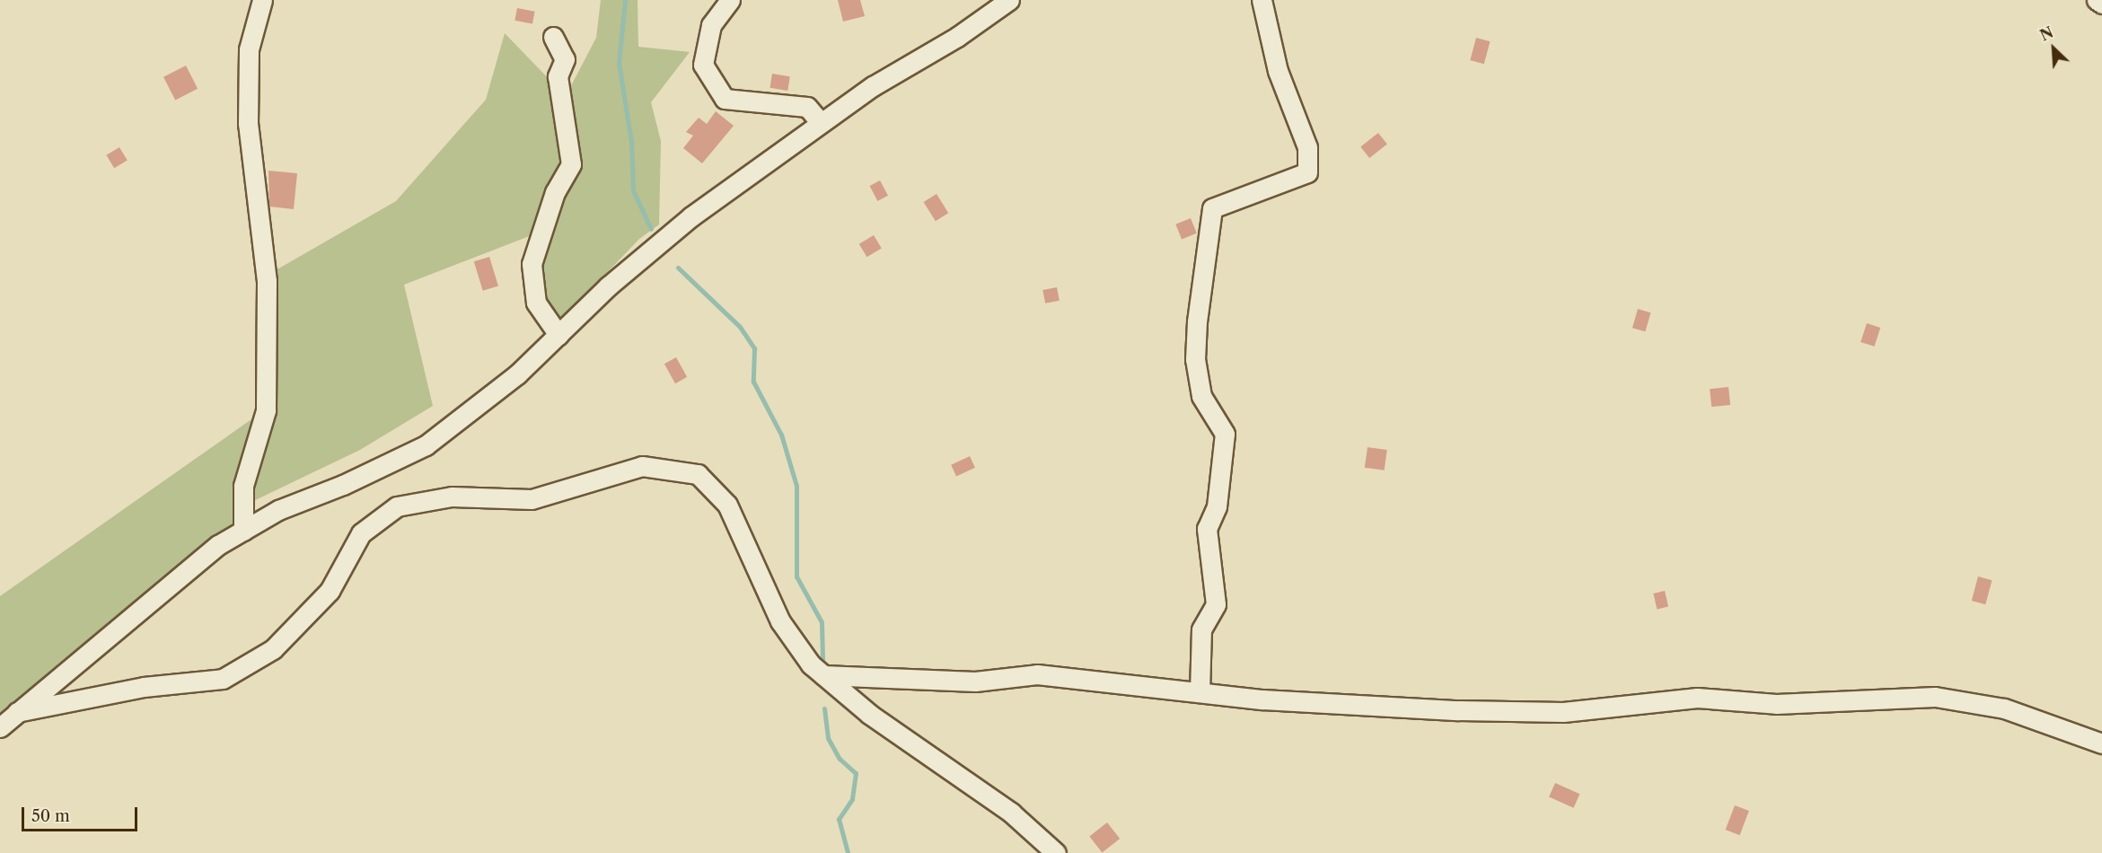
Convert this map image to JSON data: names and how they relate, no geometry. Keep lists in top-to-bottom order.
{
  "scale_bar": "50 m",
  "north": "top left"
}
